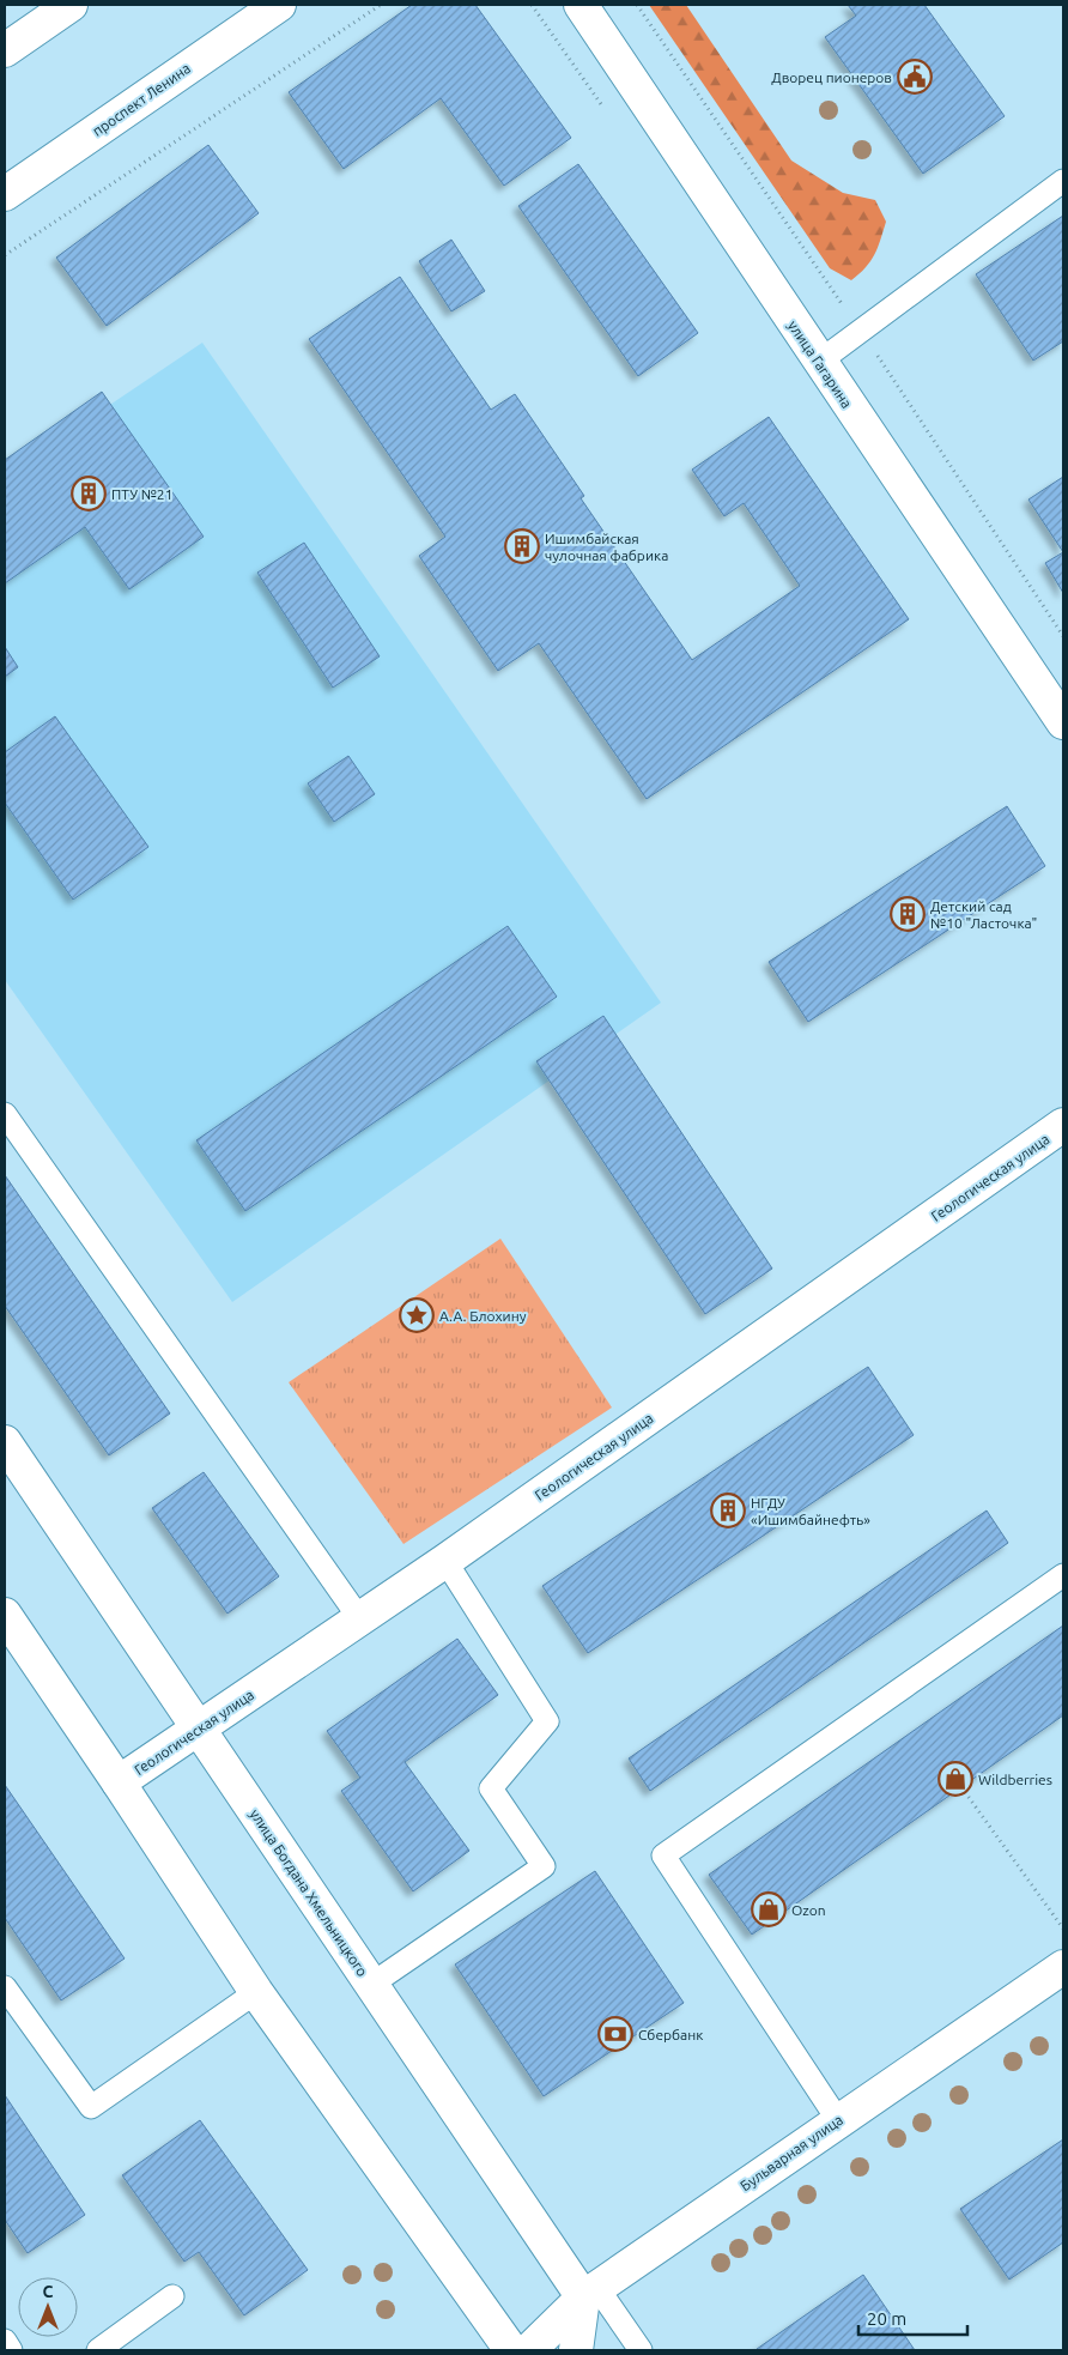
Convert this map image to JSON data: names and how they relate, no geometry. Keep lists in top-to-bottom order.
{
  "streets": {
    "street": [
      "проспект Ленина",
      "улица Гагарина",
      "Геологическая улица",
      "улица Богдана Хмельницкого",
      "Бульварная улица"
    ]
  },
  "crossings": [
    ["Геологическая улица", "улица Богдана Хмельницкого"],
    ["улица Богдана Хмельницкого", "Бульварная улица"]
  ],
  "places": {
    "public building": ["Дворец пионеров"],
    "building": [
      "ПТУ №21",
      "Ишимбайская чулочная фабрика",
      "Детский сад №10 \"Ласточка\"",
      "НГДУ «Ишимбайнефть»"
    ],
    "place": ["А.А. Блохину"],
    "shop": ["Wildberries", "Ozon"],
    "bank": ["Сбербанк"]
  },
  "scale_bar": "20 m",
  "north": "top"
}
